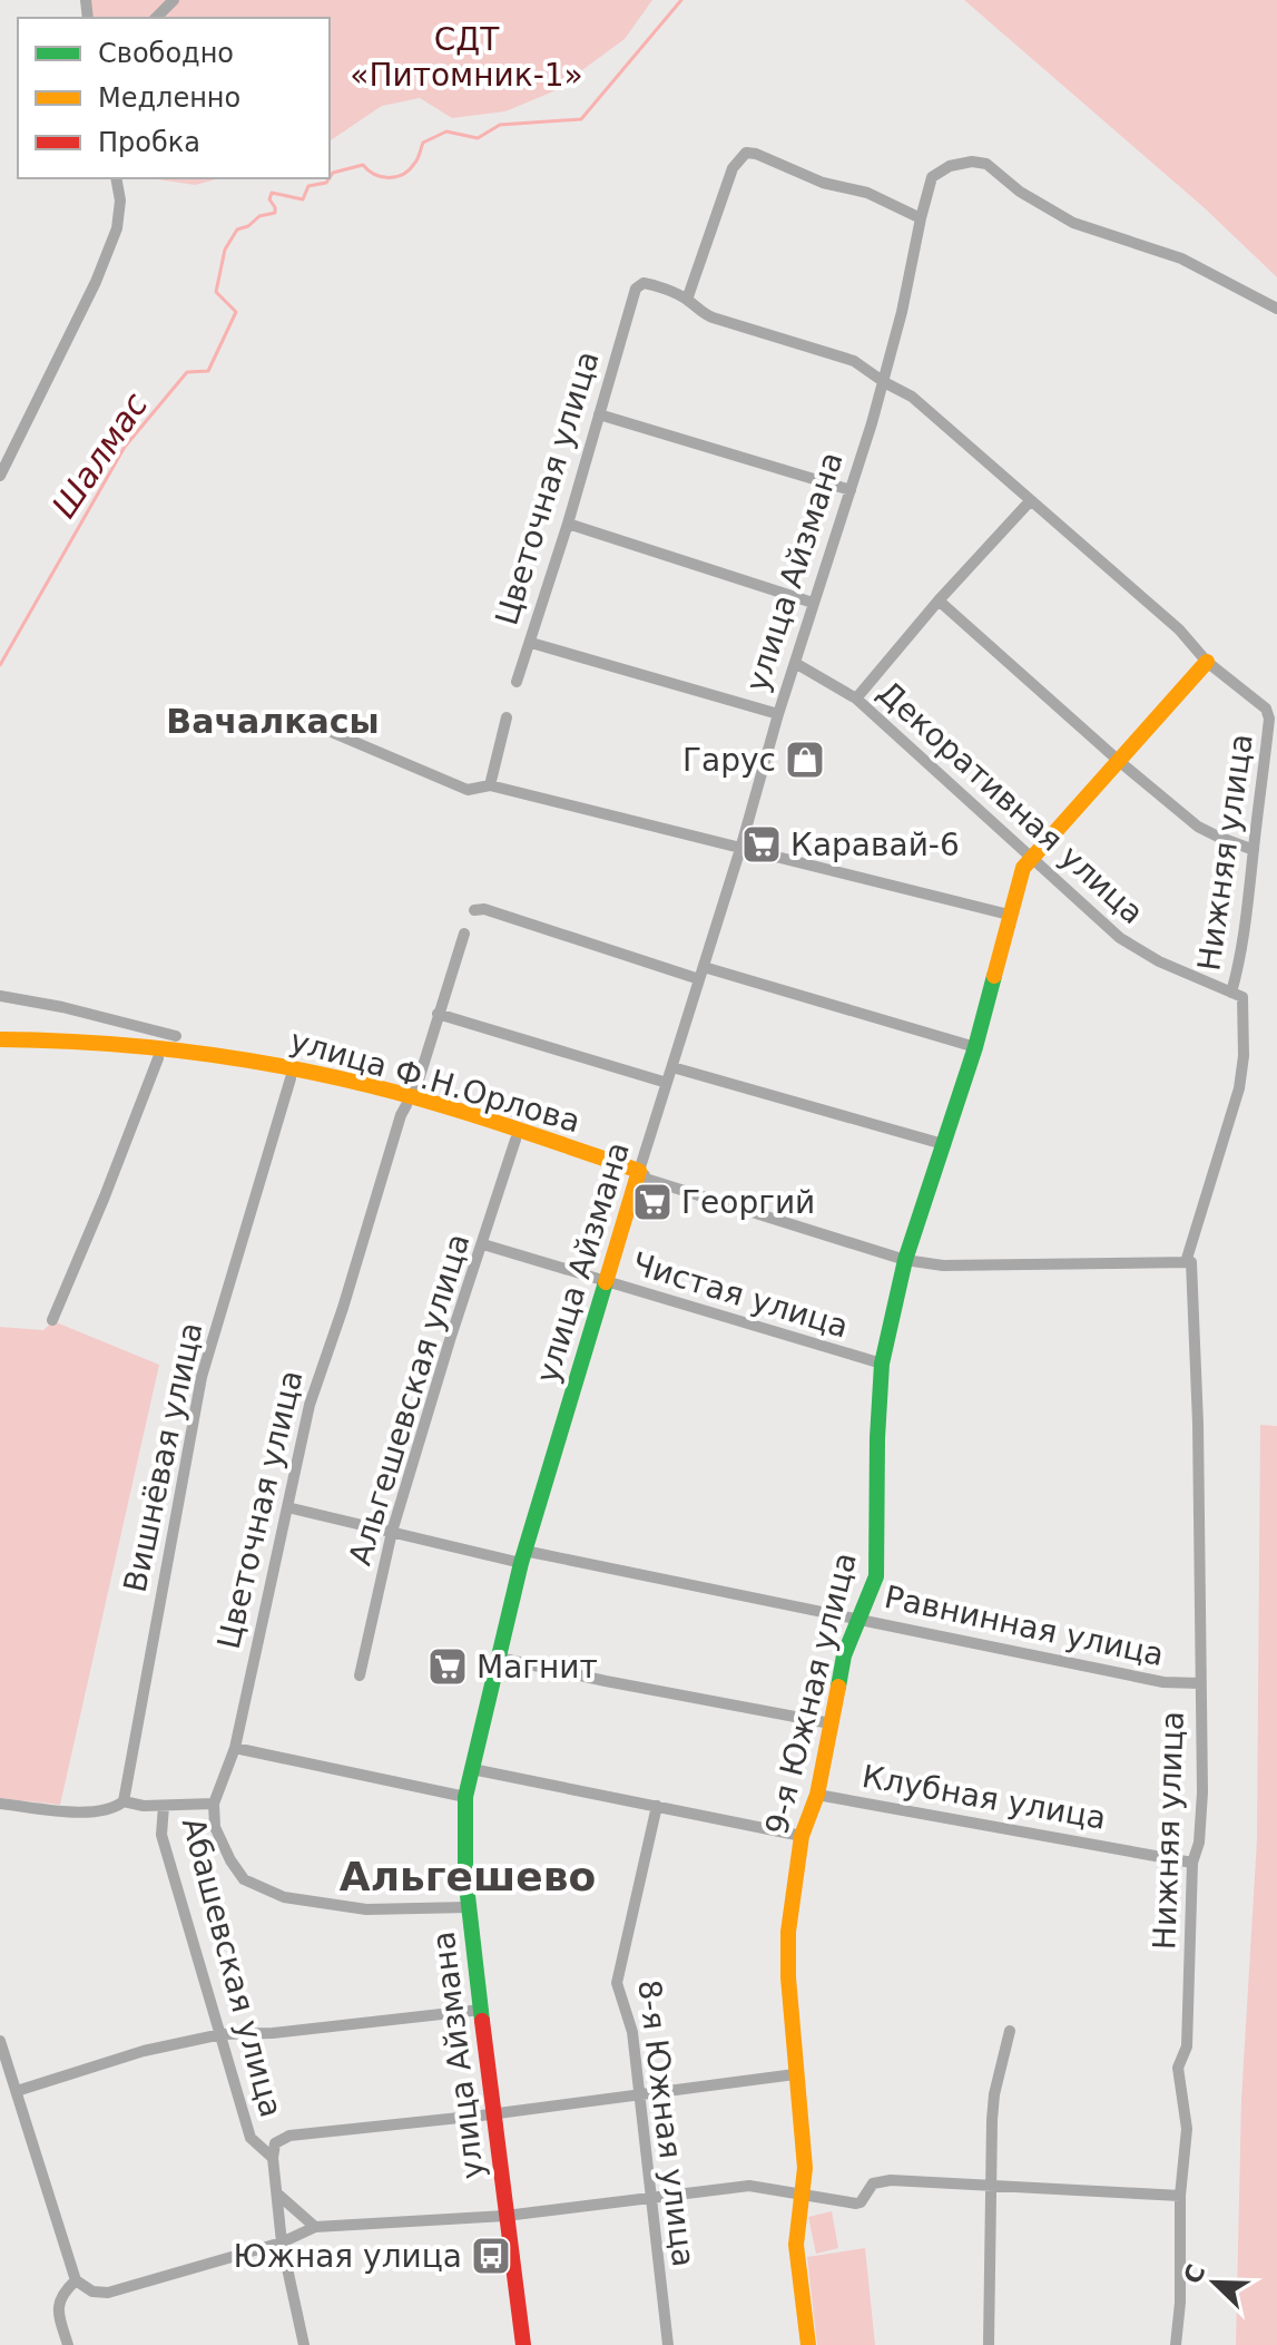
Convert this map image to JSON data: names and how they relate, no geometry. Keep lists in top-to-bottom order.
{
  "streets": {
    "street": [
      "Цветочная улица",
      "улица Айзмана",
      "Декоративная улица",
      "Нижняя улица",
      "улица Ф.Н.Орлова",
      "Чистая улица",
      "Альгешевская улица",
      "Вишнёвая улица",
      "Равнинная улица",
      "9-я Южная улица",
      "Клубная улица",
      "Абашевская улица",
      "8-я Южная улица"
    ]
  },
  "crossings": [
    ["Цветочная улица", "улица Ф.Н.Орлова"],
    ["Цветочная улица", "Равнинная улица"],
    ["улица Айзмана", "Декоративная улица"],
    ["улица Айзмана", "улица Ф.Н.Орлова"],
    ["улица Айзмана", "Чистая улица"],
    ["улица Айзмана", "Равнинная улица"],
    ["Декоративная улица", "Нижняя улица"],
    ["Декоративная улица", "9-я Южная улица"],
    ["Нижняя улица", "Равнинная улица"],
    ["Нижняя улица", "9-я Южная улица"],
    ["Нижняя улица", "Клубная улица"],
    ["улица Ф.Н.Орлова", "Альгешевская улица"],
    ["улица Ф.Н.Орлова", "Вишнёвая улица"],
    ["Чистая улица", "Альгешевская улица"],
    ["Чистая улица", "9-я Южная улица"],
    ["Альгешевская улица", "Равнинная улица"],
    ["Равнинная улица", "9-я Южная улица"],
    ["9-я Южная улица", "Клубная улица"]
  ],
  "districts": ["Вачалкасы", "Альгешево"],
  "water": ["Шалмас"],
  "parks": ["СДТ «Питомник-1»"],
  "places": {
    "shop": ["Гарус"],
    "supermarket": ["Каравай-6", "Георгий", "Магнит"],
    "bus stop": ["Южная улица"]
  },
  "legend": ["Свободно", "Медленно", "Пробка"],
  "north": "top left"
}
